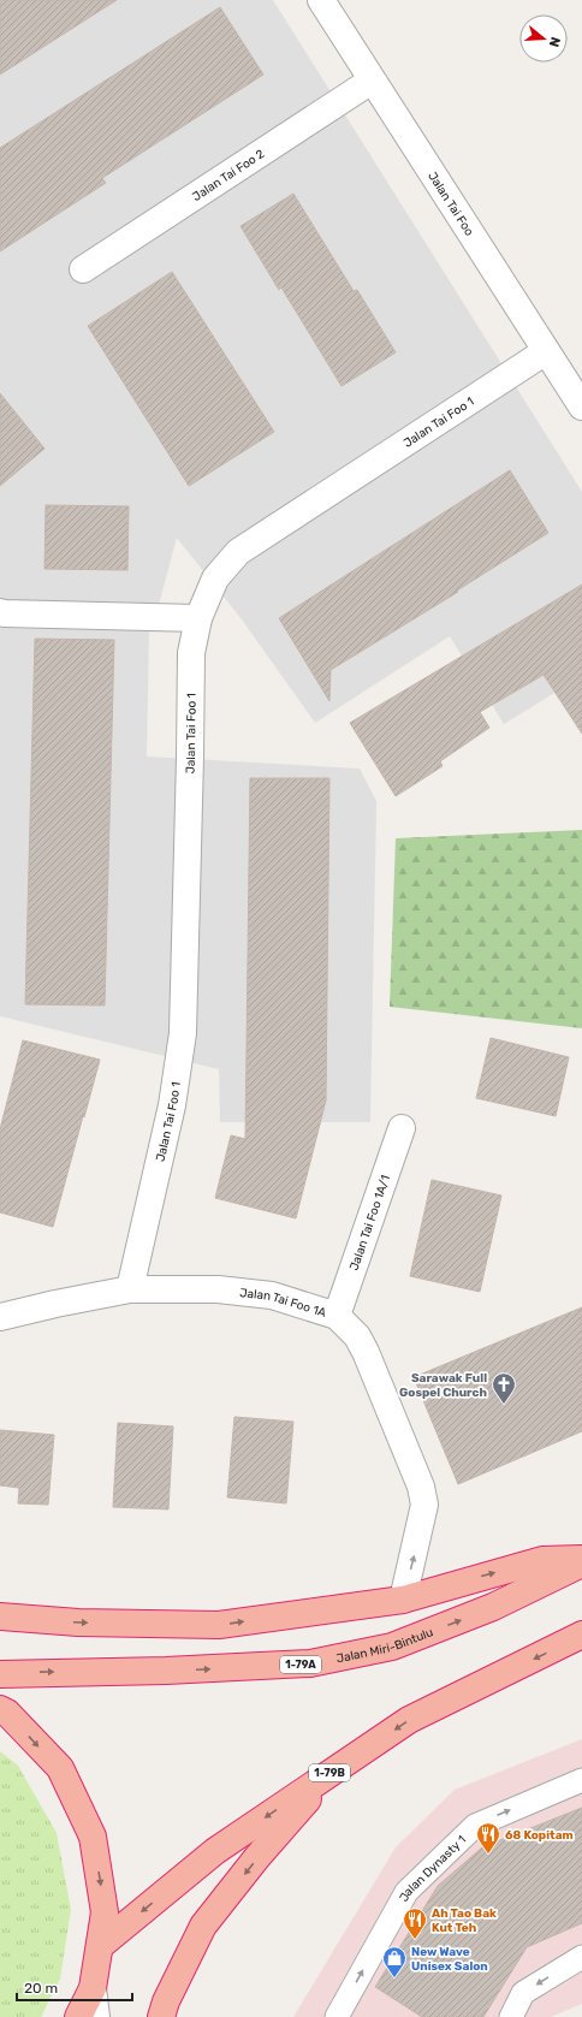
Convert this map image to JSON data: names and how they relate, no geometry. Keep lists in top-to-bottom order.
{
  "streets": {
    "highway": ["Jalan Miri-Bintulu", "1-79A", "1-79B"],
    "street": [
      "Jalan Tai Foo 2",
      "Jalan Tai Foo",
      "Jalan Tai Foo 1",
      "Jalan Tai Foo 1A/1",
      "Jalan Tai Foo 1A"
    ],
    "lane": ["Jalan Dynasty 1"]
  },
  "crossings": [
    ["Jalan Tai Foo 2", "Jalan Tai Foo"],
    ["Jalan Tai Foo", "Jalan Tai Foo 1"],
    ["Jalan Tai Foo 1", "Jalan Tai Foo 1A"],
    ["Jalan Tai Foo 1A/1", "Jalan Tai Foo 1A"]
  ],
  "one_way": ["Jalan Tai Foo 1A", "Jalan Dynasty 1"],
  "places": {
    "church": ["Sarawak Full Gospel Church"],
    "restaurant": ["68 Kopitam", "Ah Tao Bak Kut Teh"],
    "shop": ["New Wave Unisex Salon"]
  },
  "scale_bar": "20 m",
  "north": "right"
}
